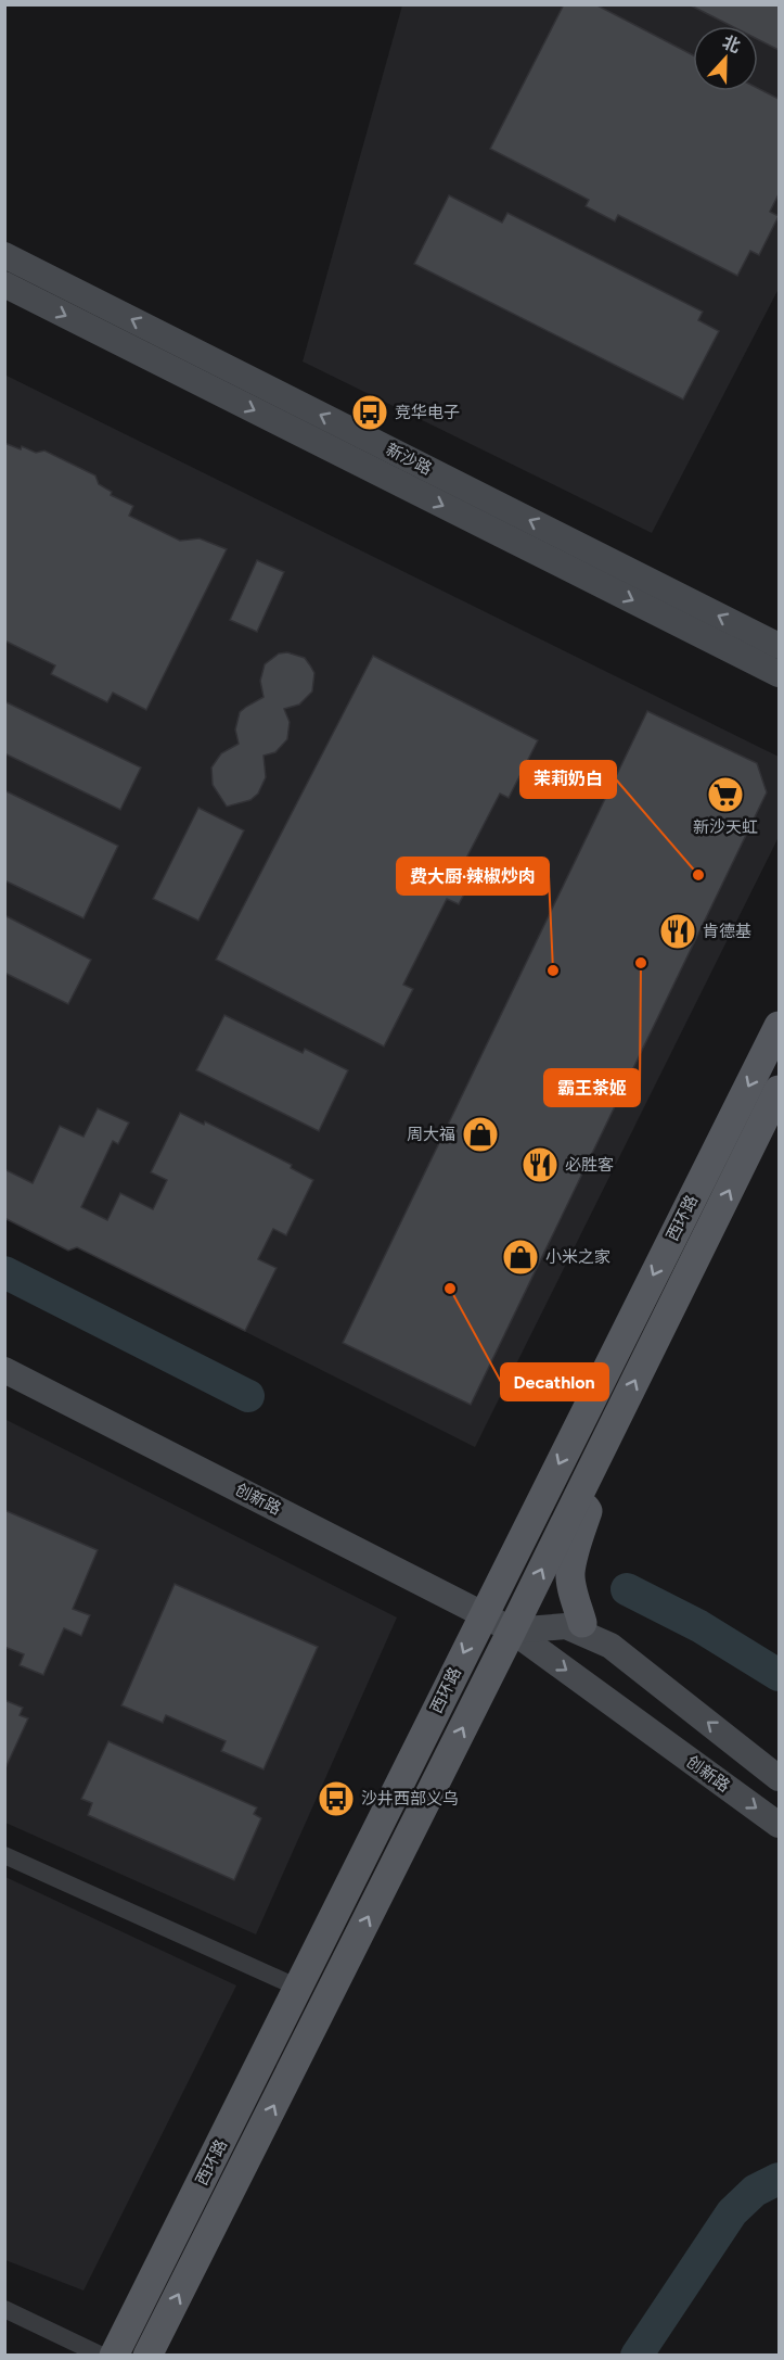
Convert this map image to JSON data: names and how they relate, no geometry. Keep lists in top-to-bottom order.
{
  "streets": {
    "main road": ["新沙路", "西环路", "创新路"]
  },
  "crossings": [
    ["西环路", "创新路"]
  ],
  "places": {
    "bus stop": ["竞华电子", "沙井西部义乌"],
    "supermarket": ["新沙天虹"],
    "other": [
      "茉莉奶白",
      "霸王茶姬",
      "费大厨·辣椒炒肉",
      "Decathlon"
    ],
    "restaurant": ["肯德基", "必胜客"],
    "shop": ["周大福", "小米之家"]
  },
  "north": "top"
}
